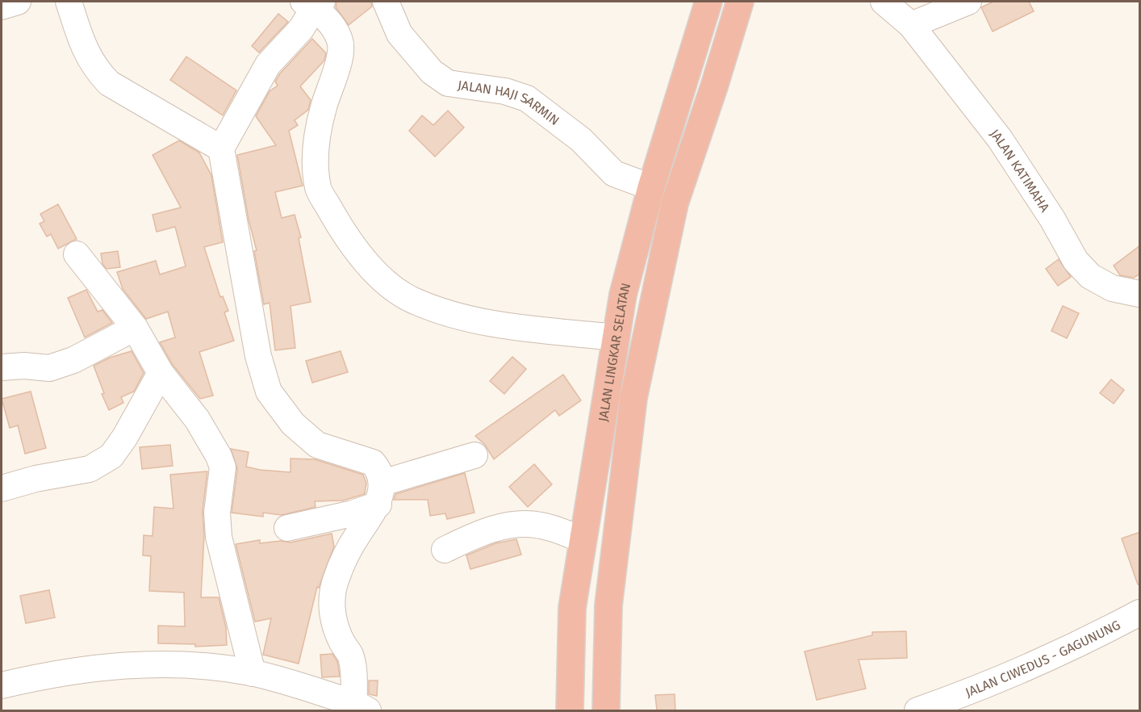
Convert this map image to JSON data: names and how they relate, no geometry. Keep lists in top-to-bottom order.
{
  "streets": {
    "highway": ["JALAN LINGKAR SELATAN"],
    "street": ["JALAN HAJI SARMIN", "JALAN KATIMAHA", "JALAN CIWEDUS - GAGUNUNG"]
  },
  "crossings": [
    ["JALAN HAJI SARMIN", "JALAN LINGKAR SELATAN"]
  ]
}
